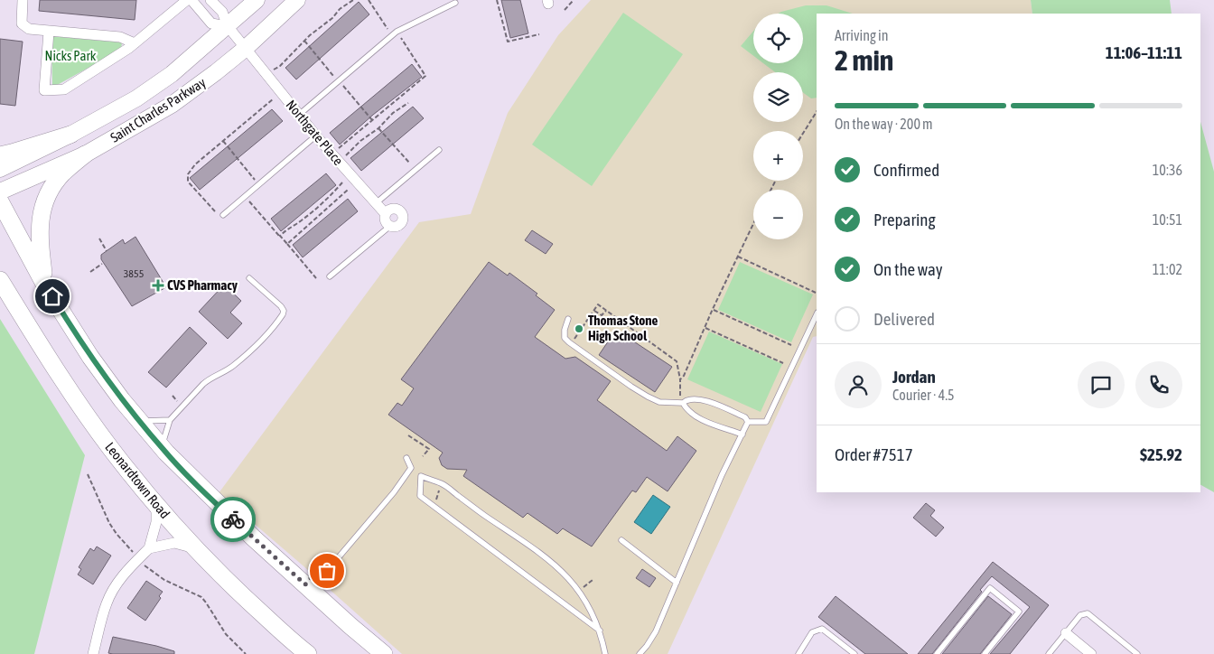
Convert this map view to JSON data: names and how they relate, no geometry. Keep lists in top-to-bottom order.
{
  "streets": {
    "highway": ["Leonardtown Road"],
    "main road": ["Saint Charles Parkway"],
    "street": ["Northgate Place"]
  },
  "crossings": [
    ["Saint Charles Parkway", "Northgate Place"]
  ],
  "parks": ["Nicks Park"],
  "places": {
    "health": ["CVS Pharmacy"],
    "other": ["Thomas Stone High School"]
  },
  "house_numbers": ["3855"],
  "page": {
    "map_buttons": ["+", "−"],
    "heading": ["2 min", "Arriving in", "11:06–11:11"],
    "panel": [
      "Jordan",
      "Courier · 4.5",
      "Order #7517",
      "$25.92"
    ],
    "bar": "On the way · 200 m",
    "list": [
      ["Confirmed", "10:36"],
      ["Preparing", "10:51"],
      ["On the way", "11:02"],
      "Delivered"
    ]
  }
}
